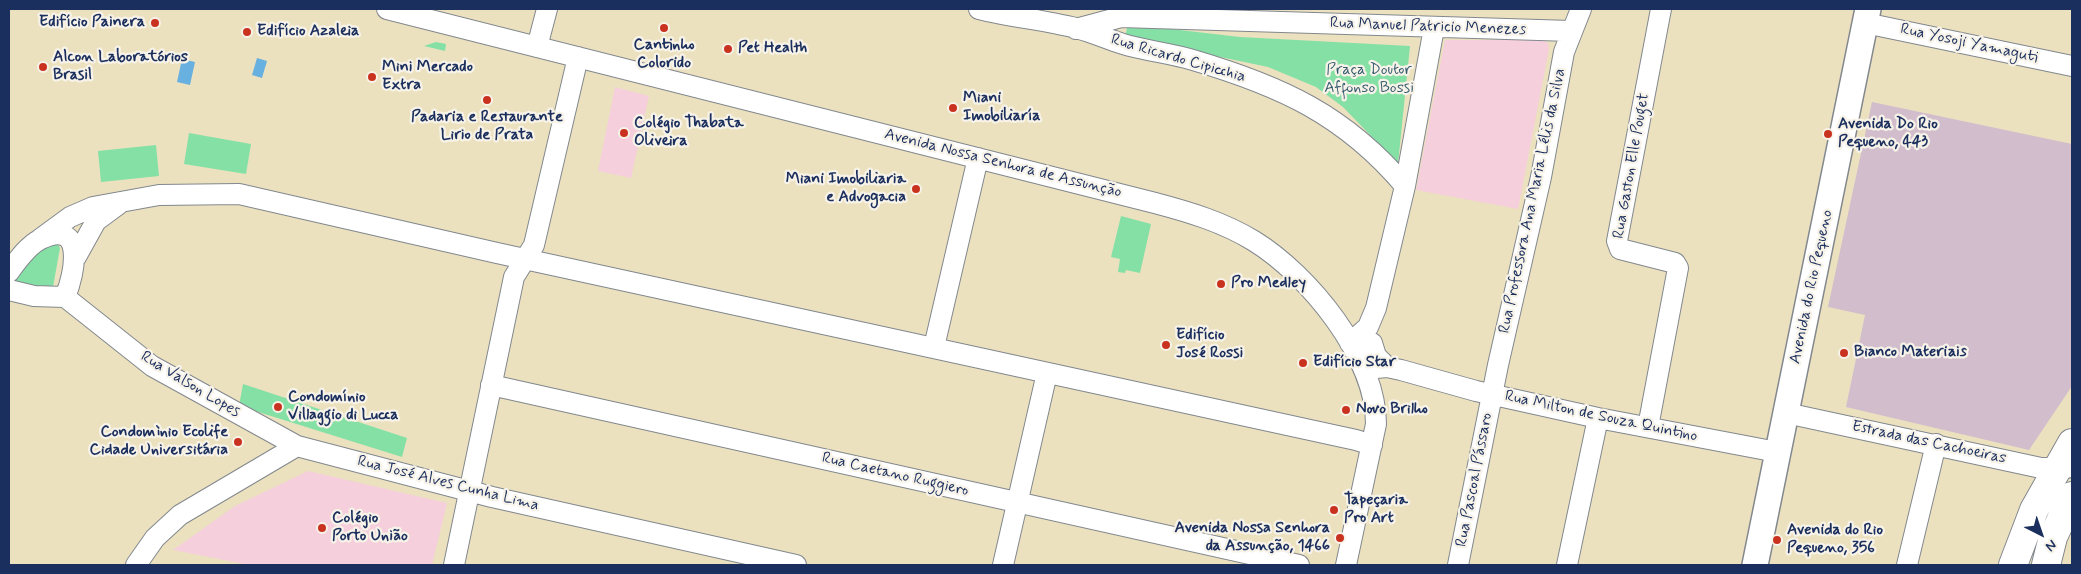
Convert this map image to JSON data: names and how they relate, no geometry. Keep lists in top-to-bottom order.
{
  "streets": {
    "main road": ["Avenida do Rio Pequeno"],
    "street": [
      "Rua Manuel Patricio Menezes",
      "Rua Yosoji Yamaguti",
      "Rua Ricardo Cipicchia",
      "Avenida Nossa Senhora de Assunção",
      "Rua Gaston Elle Pouget",
      "Rua Professora Ana Maria Lélis da Silva",
      "Rua Valson Lopes",
      "Rua Milton de Souza Quintino",
      "Estrada das Cachoeiras",
      "Rua Caetano Ruggiero",
      "Rua Pascoal Pássaro",
      "Rua José Alves Cunha Lima"
    ]
  },
  "crossings": [
    ["Rua Manuel Patricio Menezes", "Rua Ricardo Cipicchia"],
    ["Rua Manuel Patricio Menezes", "Rua Professora Ana Maria Lélis da Silva"],
    ["Rua Yosoji Yamaguti", "Avenida do Rio Pequeno"],
    ["Avenida Nossa Senhora de Assunção", "Rua Milton de Souza Quintino"],
    ["Rua Gaston Elle Pouget", "Rua Milton de Souza Quintino"],
    ["Rua Professora Ana Maria Lélis da Silva", "Rua Milton de Souza Quintino"],
    ["Rua Professora Ana Maria Lélis da Silva", "Rua Pascoal Pássaro"],
    ["Avenida do Rio Pequeno", "Rua Milton de Souza Quintino"],
    ["Avenida do Rio Pequeno", "Estrada das Cachoeiras"],
    ["Rua Valson Lopes", "Rua José Alves Cunha Lima"],
    ["Rua Milton de Souza Quintino", "Rua Pascoal Pássaro"]
  ],
  "parks": ["Praça Doutor Affonso Bossi"],
  "places": [
    "Edifício Painera",
    "Cantinho Colorido",
    "Edifício Azaleia",
    "Pet Health",
    "Alcon Laboratórios Brasil",
    "Mini Mercado Extra",
    "Padaria e Restaurante Lirio de Prata",
    "Miani Imobiliaría",
    "Colégio Thabata Oliveira",
    "Avenida Do Rio Pequeno, 443",
    "Miani Imobiliaria e Advogacia",
    "Pro Medley",
    "Edifício José Rossi",
    "Bianco Materiais",
    "Edifício Star",
    "Condomínio Villaggio di Lucca",
    "Novo Brilho",
    "Condomìnio Ecolife Cidade Universitária",
    "Tapeçaria Pro Art",
    "Colégio Porto União",
    "Avenida Nossa Senhora da Assunção, 1466",
    "Avenida do Rio Pequeno, 356"
  ],
  "north": "bottom right"
}
